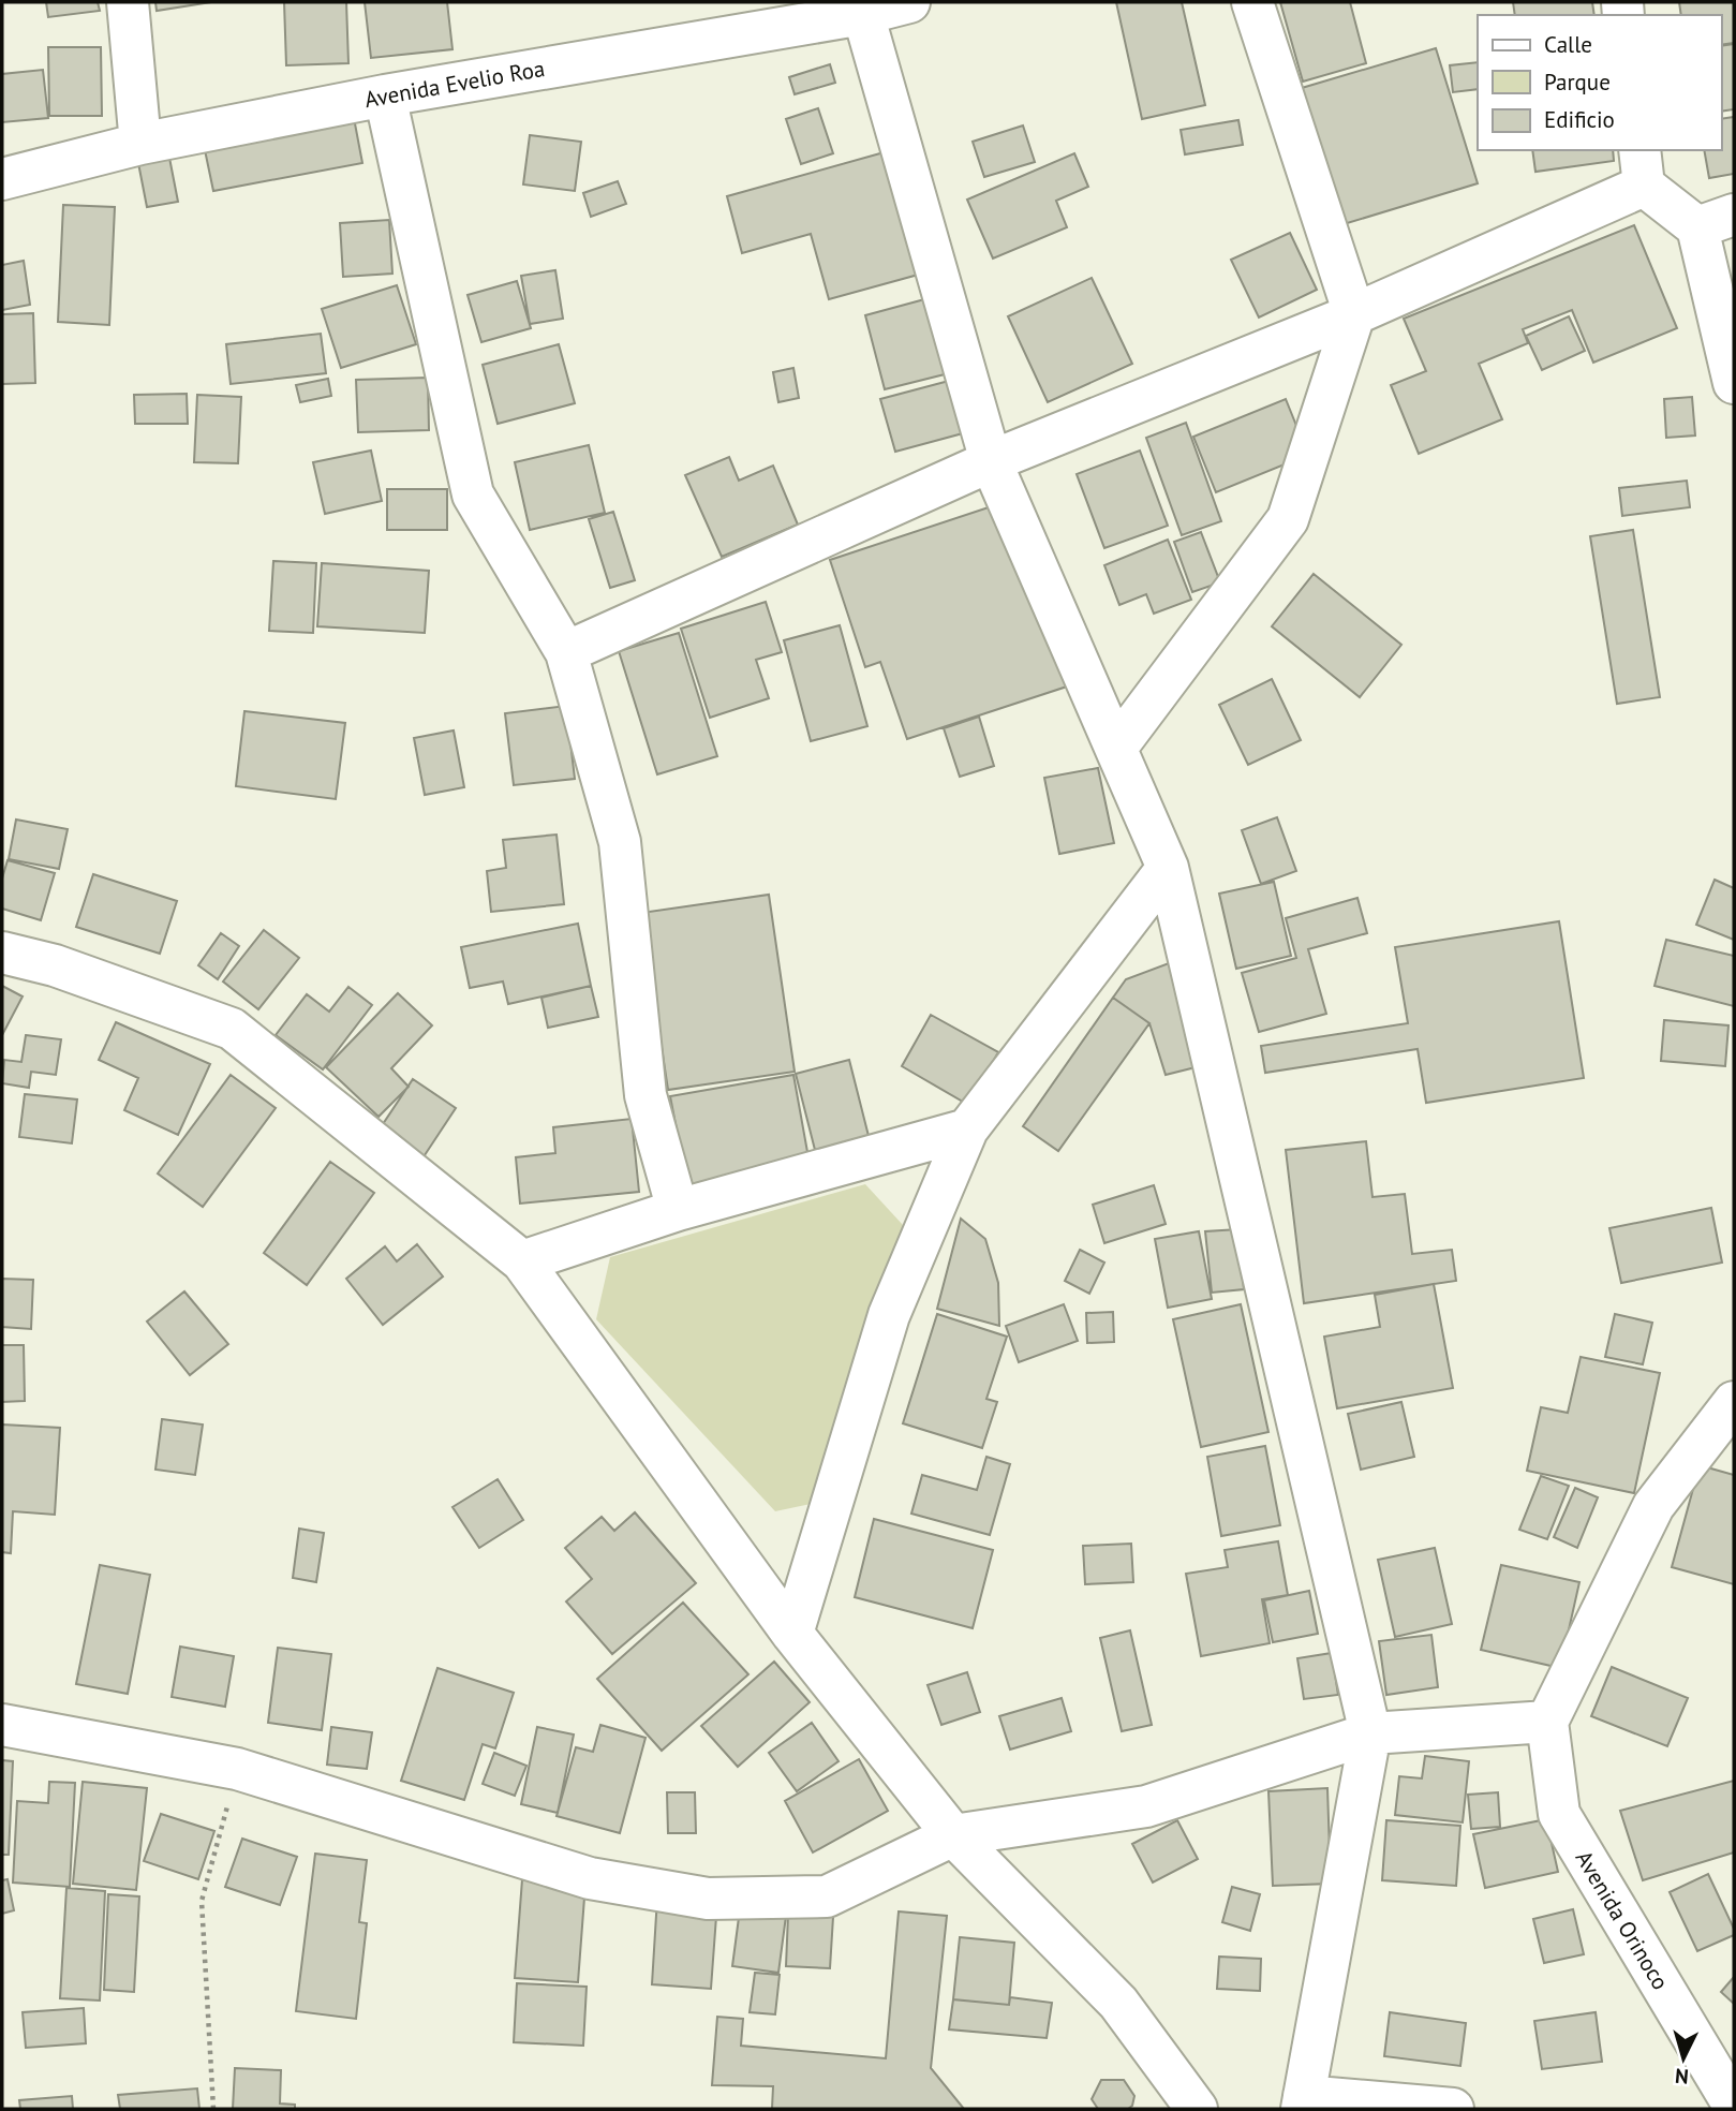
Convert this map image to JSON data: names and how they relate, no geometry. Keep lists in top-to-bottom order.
{
  "streets": {
    "street": ["Avenida Evelio Roa", "Avenida Orinoco"]
  },
  "legend": ["Calle", "Parque", "Edificio"],
  "north": "bottom"
}
